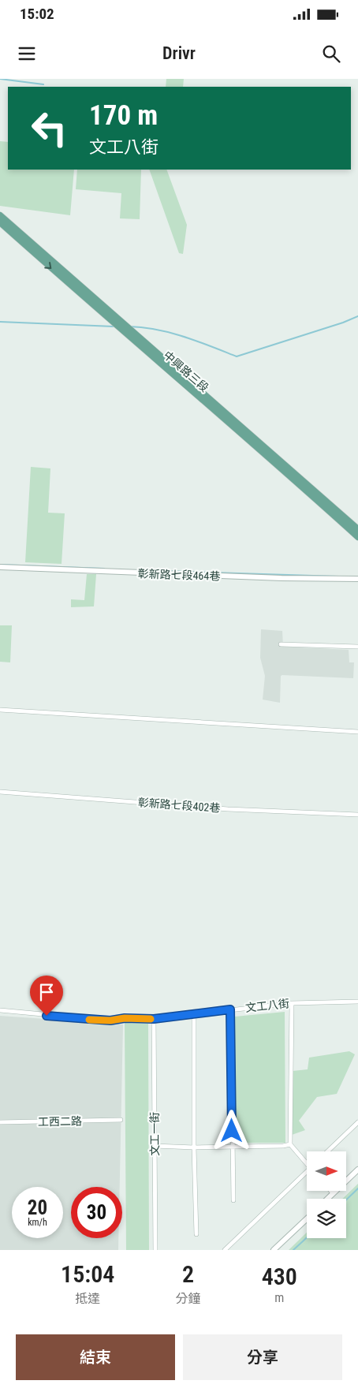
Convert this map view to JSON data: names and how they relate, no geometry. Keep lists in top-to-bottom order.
{
  "streets": {
    "main road": ["中興路三段"],
    "street": [
      "彰新路七段464巷",
      "彰新路七段402巷",
      "文工八街",
      "工西二路",
      "文工一街"
    ]
  },
  "crossings": [
    ["文工八街", "文工一街"]
  ],
  "north": "right",
  "page": {
    "status": "15:02",
    "header": "Drivr",
    "turn": ["170 m", "文工八街"],
    "speed": "20 km/h",
    "limit": "30",
    "eta": [
      "15:04",
      "抵達",
      "2",
      "分鐘",
      "430",
      "m"
    ],
    "buttons": ["結束", "分享"]
  }
}
